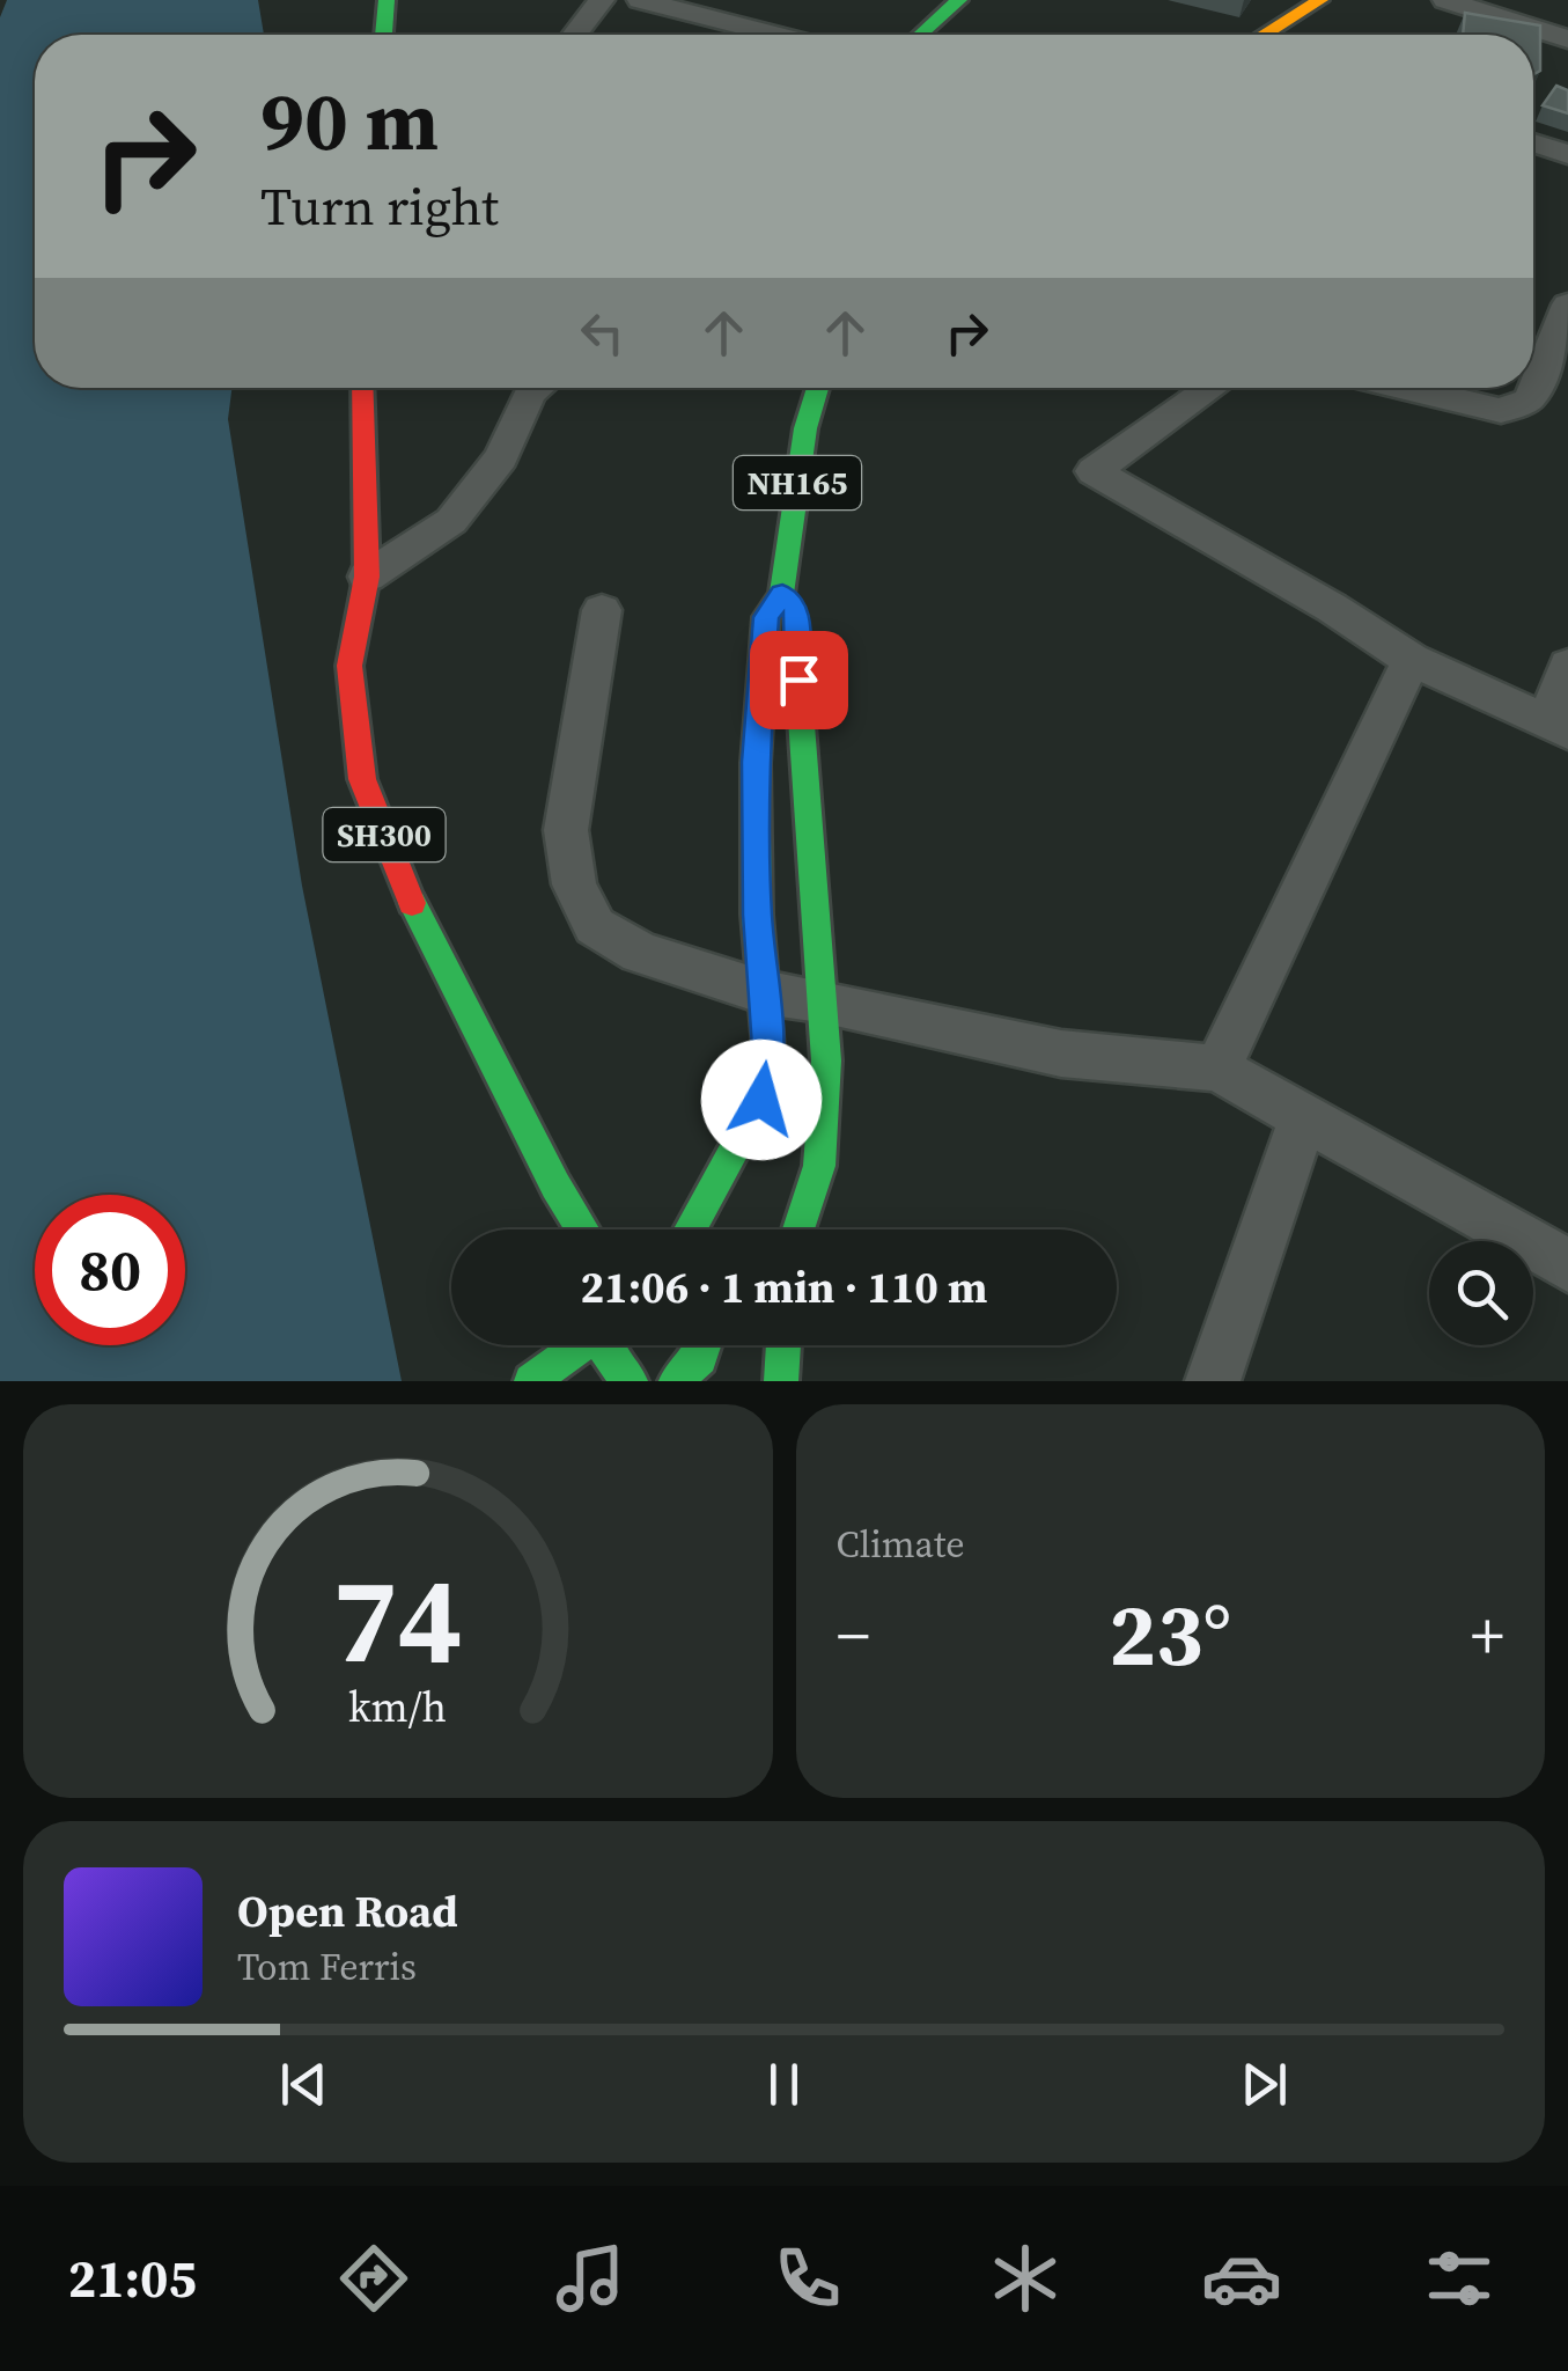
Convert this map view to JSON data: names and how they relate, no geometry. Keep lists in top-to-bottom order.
{
  "streets": {
    "main road": ["NH165", "SH300"]
  },
  "page": {
    "turn": ["90 m", "Turn right"],
    "limit": "80",
    "trip": "21:06 · 1 min · 110 m",
    "tile": "Climate",
    "heat": ["−", "23°", "+"],
    "song": ["Open Road", "Tom Ferris"],
    "tabs": "21:05",
    "gauge": ["74", "km/h"]
  }
}
